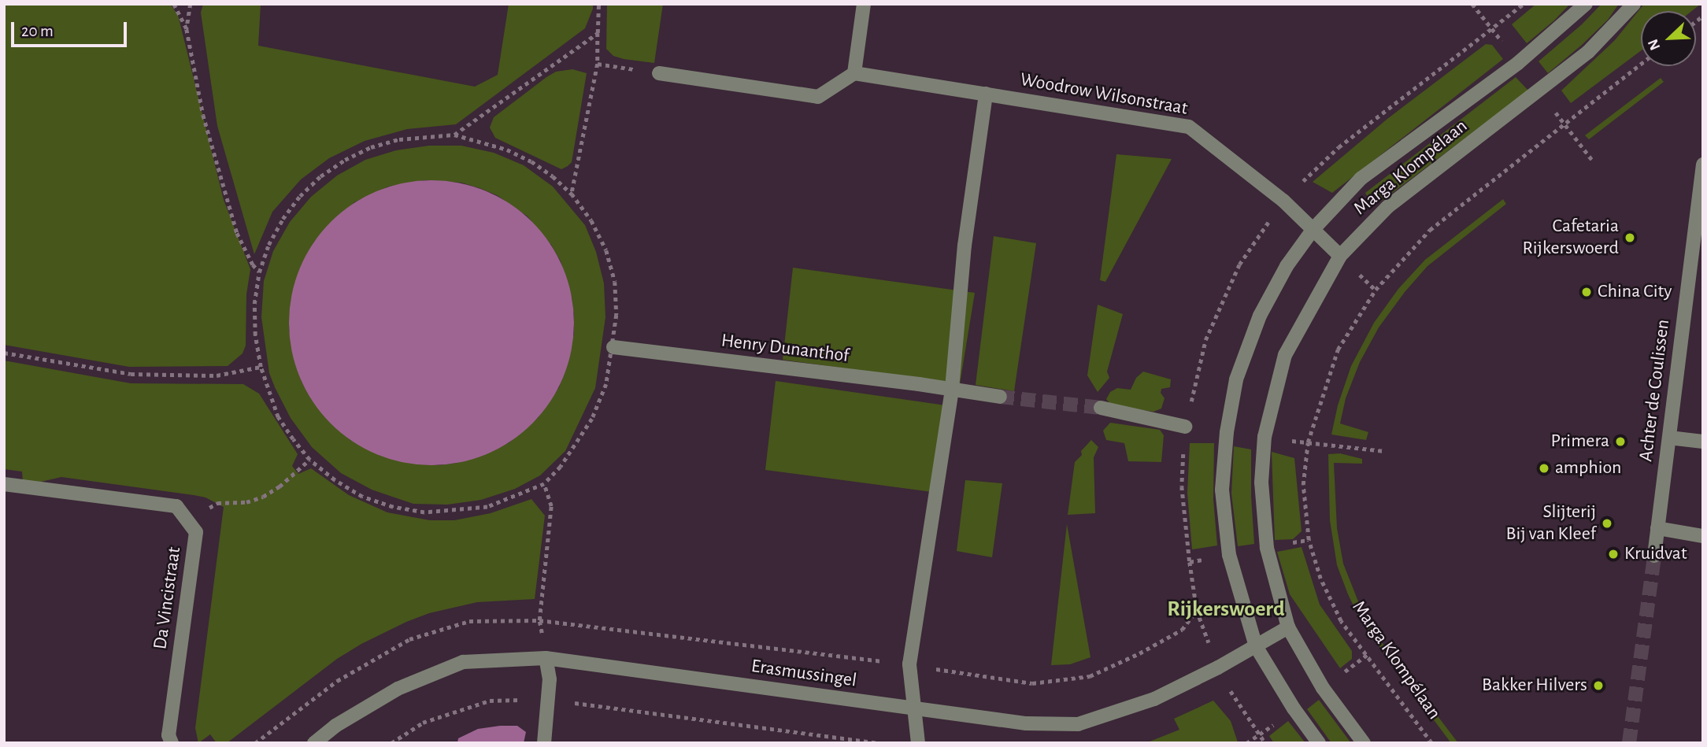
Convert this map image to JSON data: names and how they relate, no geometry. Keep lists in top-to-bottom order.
{
  "streets": {
    "street": [
      "Woodrow Wilsonstraat",
      "Marga Klompélaan",
      "Henry Dunanthof",
      "Achter de Coulissen",
      "Da Vincistraat",
      "Erasmussingel"
    ]
  },
  "crossings": [
    ["Woodrow Wilsonstraat", "Marga Klompélaan"],
    ["Marga Klompélaan", "Erasmussingel"]
  ],
  "districts": ["Rijkerswoerd"],
  "places": [
    "Cafetaria Rijkerswoerd",
    "China City",
    "Primera",
    "amphion",
    "Slijterij Bij van Kleef",
    "Kruidvat",
    "Bakker Hilvers"
  ],
  "scale_bar": "20 m",
  "north": "bottom left"
}
